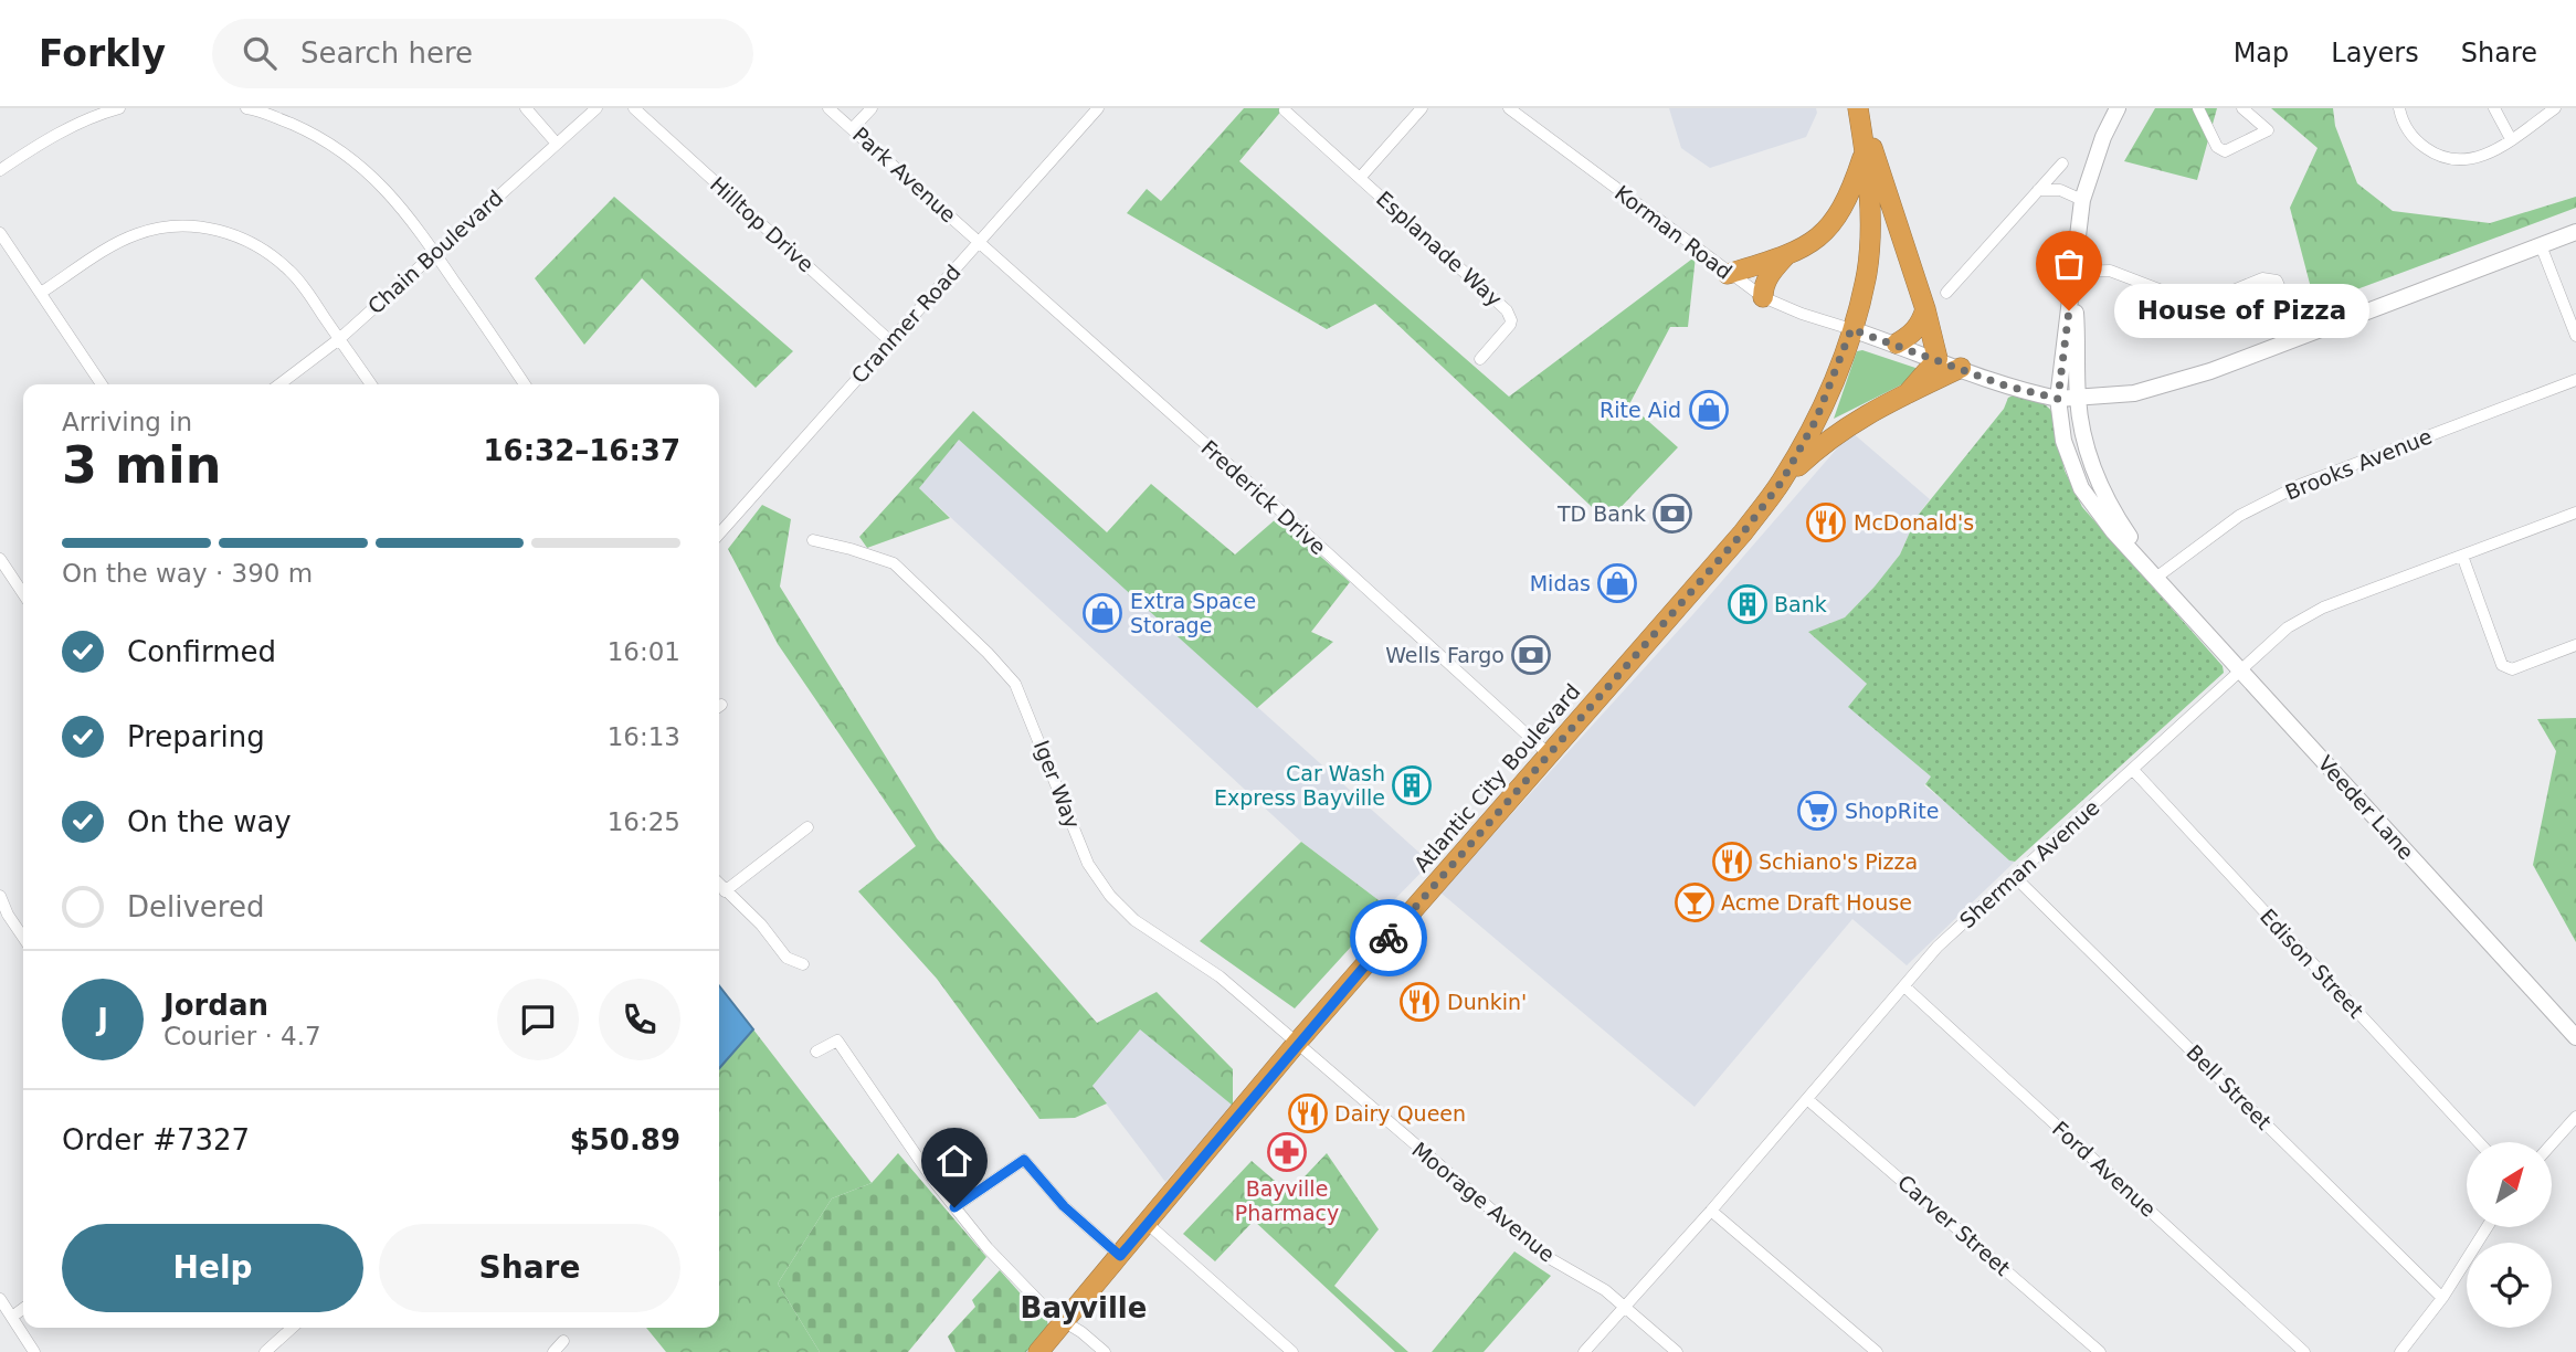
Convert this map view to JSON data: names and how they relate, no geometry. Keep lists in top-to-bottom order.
{
  "streets": {
    "highway": ["Atlantic City Boulevard"],
    "street": [
      "Park Avenue",
      "Hilltop Drive",
      "Korman Road",
      "Esplanade Way",
      "Chain Boulevard",
      "Cranmer Road",
      "Brooks Avenue",
      "Frederick Drive",
      "Iger Way",
      "Veeder Lane",
      "Sherman Avenue",
      "Edison Street",
      "Bell Street",
      "Ford Avenue",
      "Moorage Avenue",
      "Carver Street"
    ]
  },
  "crossings": [
    ["Park Avenue", "Cranmer Road"],
    ["Park Avenue", "Frederick Drive"],
    ["Hilltop Drive", "Cranmer Road"],
    ["Cranmer Road", "Frederick Drive"],
    ["Brooks Avenue", "Veeder Lane"],
    ["Frederick Drive", "Atlantic City Boulevard"],
    ["Atlantic City Boulevard", "Iger Way"],
    ["Atlantic City Boulevard", "Moorage Avenue"],
    ["Iger Way", "Moorage Avenue"],
    ["Veeder Lane", "Sherman Avenue"],
    ["Sherman Avenue", "Edison Street"],
    ["Sherman Avenue", "Bell Street"],
    ["Sherman Avenue", "Ford Avenue"],
    ["Sherman Avenue", "Moorage Avenue"],
    ["Sherman Avenue", "Carver Street"]
  ],
  "districts": ["Bayville"],
  "places": {
    "other": ["House of Pizza"],
    "shop": ["Rite Aid", "Midas", "Extra Space Storage"],
    "bank": ["TD Bank", "Wells Fargo"],
    "restaurant": [
      "McDonald's",
      "Schiano's Pizza",
      "Dunkin'",
      "Dairy Queen"
    ],
    "building": ["Bank", "Car Wash Express Bayville"],
    "supermarket": ["ShopRite"],
    "bar": ["Acme Draft House"],
    "pharmacy": ["Bayville Pharmacy"]
  },
  "north": "top right",
  "page": {
    "header": "Forkly",
    "search": "Search here",
    "nav": ["Map", "Layers", "Share"],
    "bubble": "House of Pizza",
    "heading": ["3 min", "Arriving in", "16:32–16:37"],
    "panel": [
      "Jordan",
      "Courier · 4.7",
      "Order #7327",
      "$50.89"
    ],
    "bar": "On the way · 390 m",
    "list": [
      ["Confirmed", "16:01"],
      ["Preparing", "16:13"],
      ["On the way", "16:25"],
      "Delivered"
    ],
    "round": "J",
    "buttons": ["Help", "Share"]
  }
}
